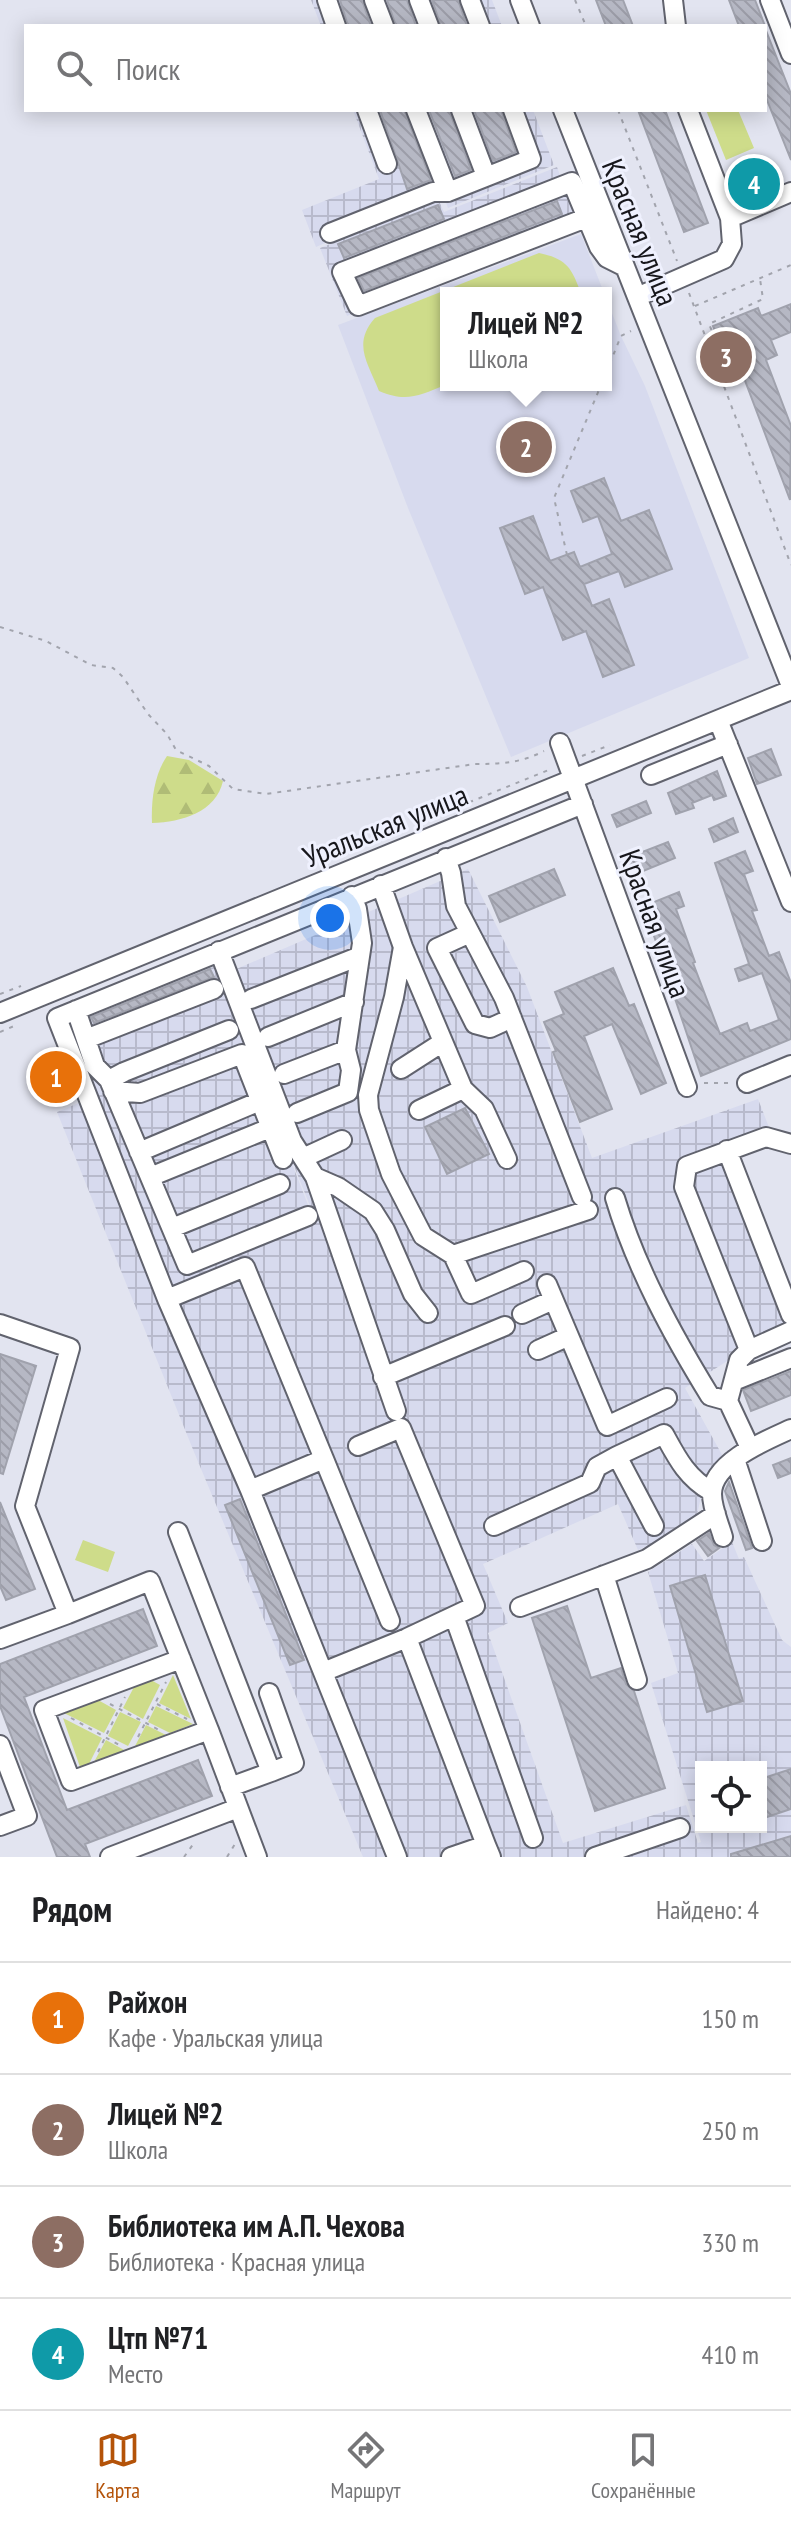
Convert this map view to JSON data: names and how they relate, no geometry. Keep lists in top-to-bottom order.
{
  "streets": {
    "street": ["Красная улица", "Уральская улица"]
  },
  "crossings": [
    ["Красная улица", "Уральская улица"]
  ],
  "page": {
    "search": "Поиск",
    "pins": [
      "4",
      "3",
      "2",
      "1"
    ],
    "popup": ["Лицей №2", "Школа"],
    "heading": ["Рядом", "Найдено: 4"],
    "list": [
      {
        "mark": "1",
        "name": "Райхон",
        "note": "Кафе · Уральская улица",
        "value": "150 m"
      },
      {
        "mark": "2",
        "name": "Лицей №2",
        "note": "Школа",
        "value": "250 m"
      },
      {
        "mark": "3",
        "name": "Библиотека им А.П. Чехова",
        "note": "Библиотека · Красная улица",
        "value": "330 m"
      },
      {
        "mark": "4",
        "name": "Цтп №71",
        "note": "Место",
        "value": "410 m"
      }
    ],
    "nav": ["Карта", "Маршрут", "Сохранённые"]
  }
}
